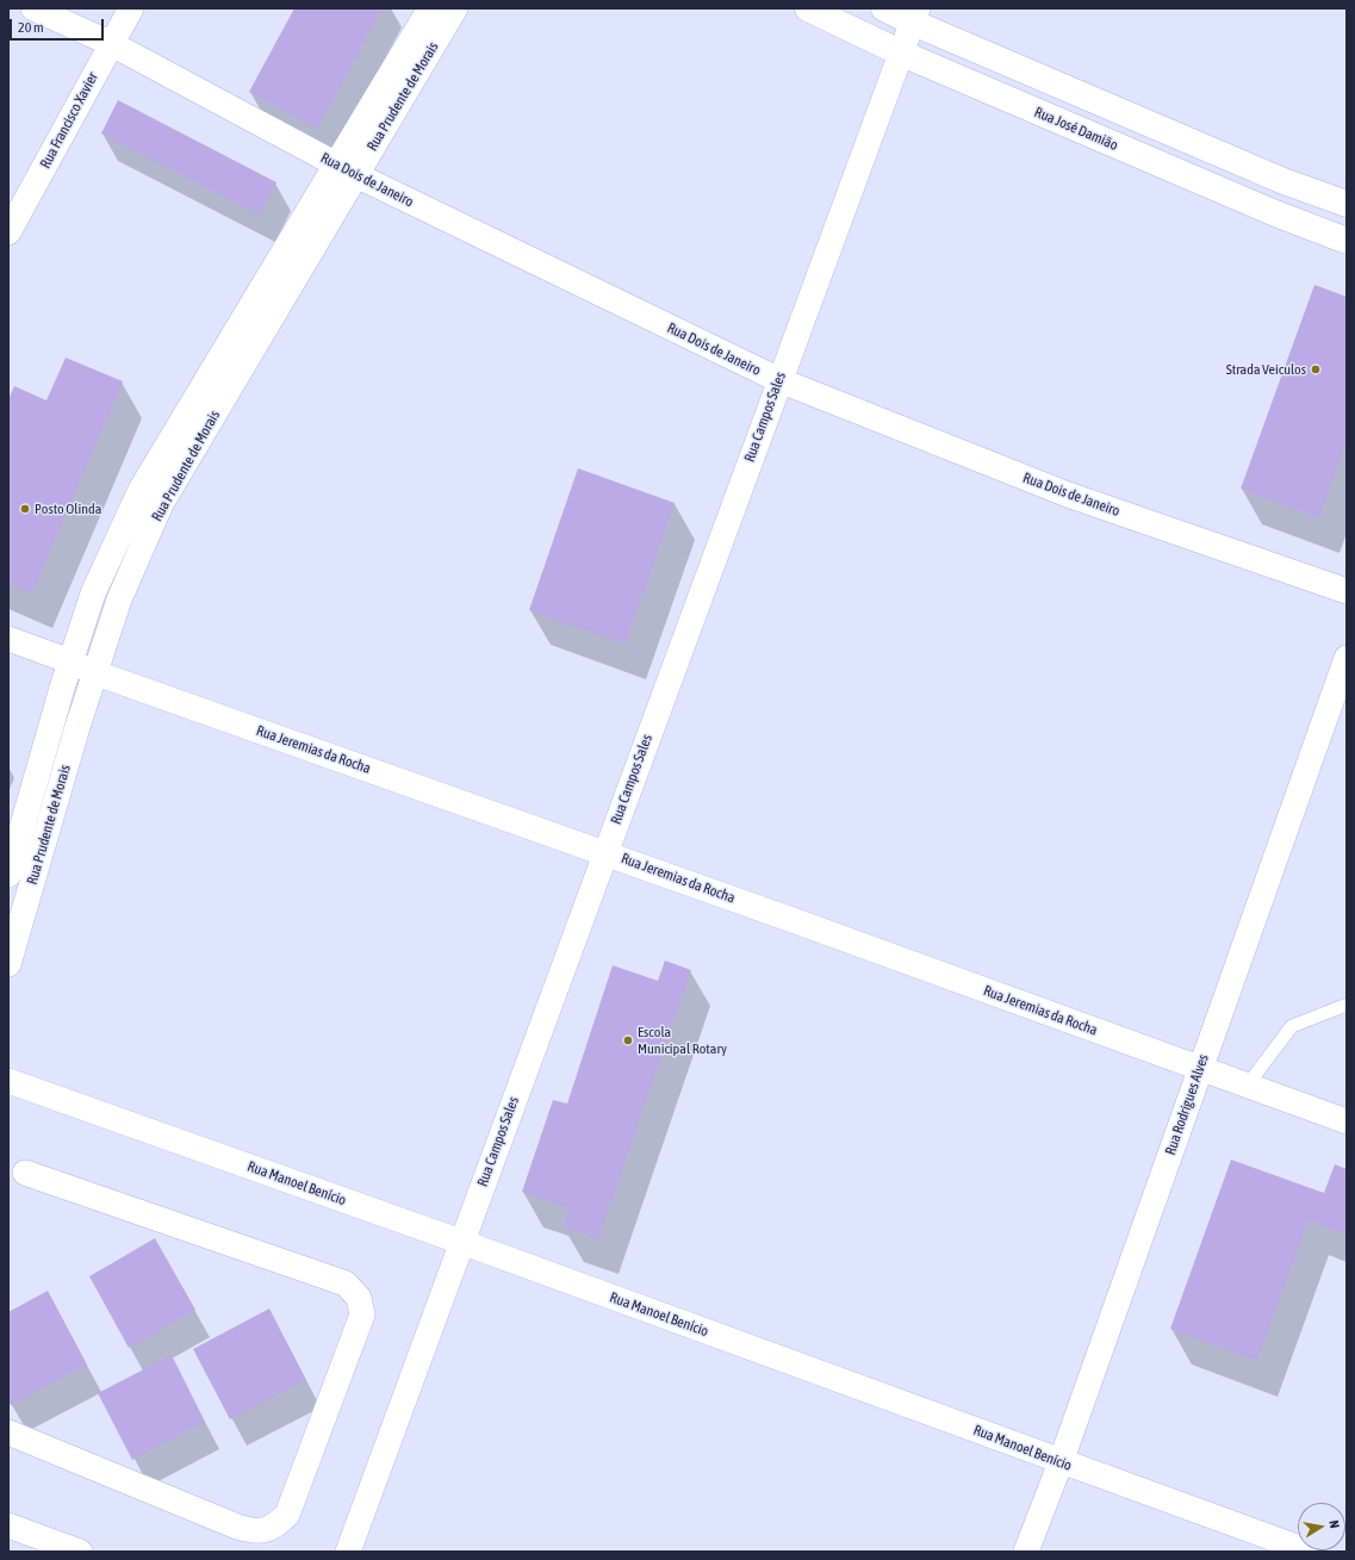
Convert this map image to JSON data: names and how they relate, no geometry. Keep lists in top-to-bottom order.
{
  "streets": {
    "street": [
      "Rua Prudente de Morais",
      "Rua Francisco Xavier",
      "Rua José Damião",
      "Rua Dois de Janeiro",
      "Rua Campos Sales",
      "Rua Jeremias da Rocha",
      "Rua Rodrigues Alves",
      "Rua Manoel Benício"
    ]
  },
  "crossings": [
    ["Rua Prudente de Morais", "Rua Dois de Janeiro"],
    ["Rua Prudente de Morais", "Rua Jeremias da Rocha"],
    ["Rua Francisco Xavier", "Rua Dois de Janeiro"],
    ["Rua José Damião", "Rua Campos Sales"],
    ["Rua Dois de Janeiro", "Rua Campos Sales"],
    ["Rua Campos Sales", "Rua Jeremias da Rocha"],
    ["Rua Campos Sales", "Rua Manoel Benício"],
    ["Rua Jeremias da Rocha", "Rua Rodrigues Alves"],
    ["Rua Rodrigues Alves", "Rua Manoel Benício"]
  ],
  "places": ["Strada Veículos", "Posto Olinda", "Escola Municipal Rotary"],
  "scale_bar": "20 m",
  "north": "right"
}
